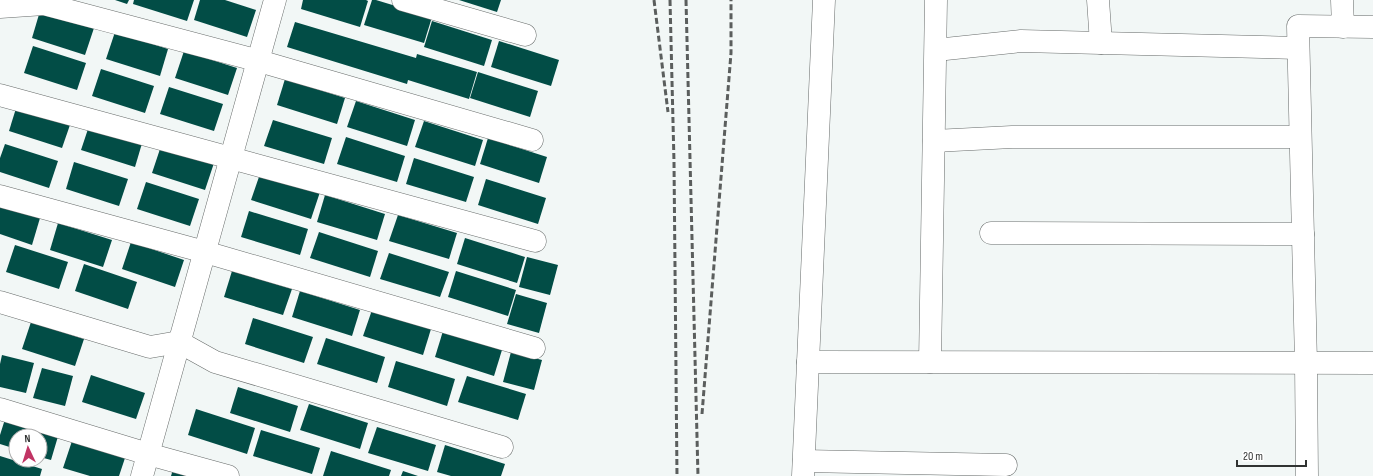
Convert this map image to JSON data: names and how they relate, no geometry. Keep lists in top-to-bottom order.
{
  "scale_bar": "20 m",
  "north": "top"
}
